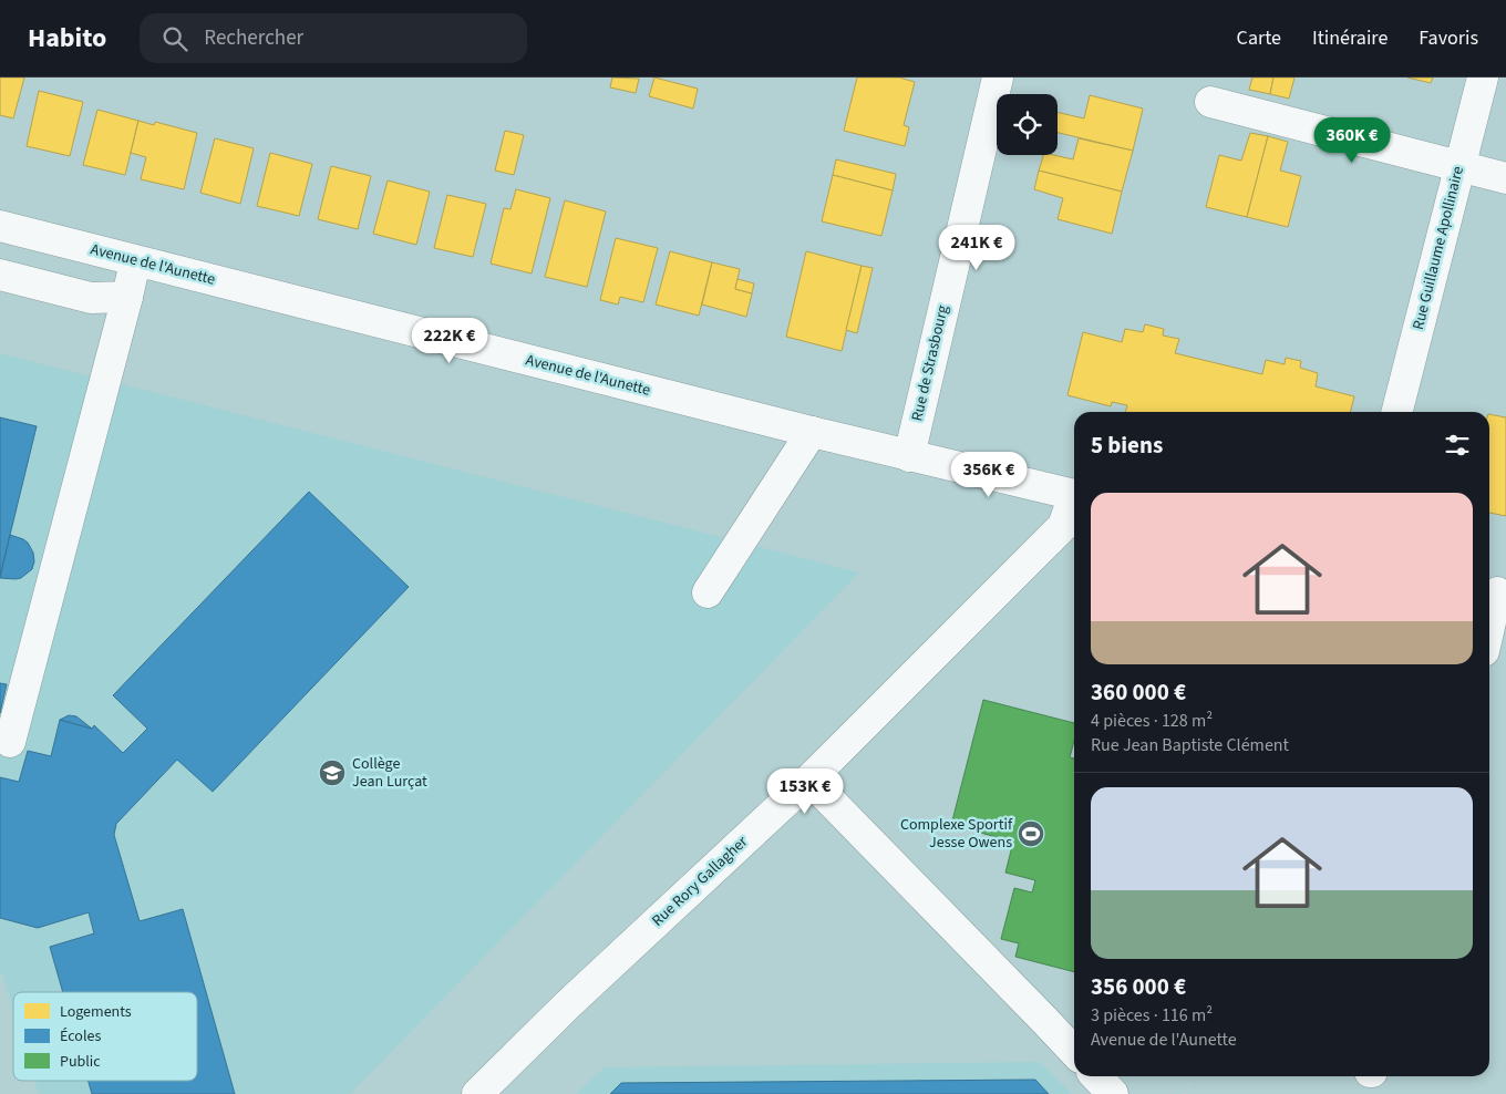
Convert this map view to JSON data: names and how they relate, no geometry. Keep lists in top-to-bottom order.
{
  "streets": {
    "street": [
      "Rue Guillaume Apollinaire",
      "Avenue de l'Aunette",
      "Rue de Strasbourg",
      "Rue Rory Gallagher"
    ]
  },
  "crossings": [
    ["Avenue de l'Aunette", "Rue de Strasbourg"]
  ],
  "places": {
    "school or university": ["Collège Jean Lurçat"],
    "sports": ["Complexe Sportif Jesse Owens"]
  },
  "legend": ["Logements", "Écoles", "Public"],
  "page": {
    "header": "Habito",
    "search": "Rechercher",
    "nav": ["Carte", "Itinéraire", "Favoris"],
    "price": [
      "360K €",
      "241K €",
      "222K €",
      "356K €",
      "153K €"
    ],
    "heading": "5 biens",
    "list": [
      {
        "name": "360 000 €",
        "note": "4 pièces · 128 m² · Rue Jean Baptiste Clément"
      },
      {
        "name": "356 000 €",
        "note": "3 pièces · 116 m² · Avenue de l'Aunette"
      }
    ]
  }
}
